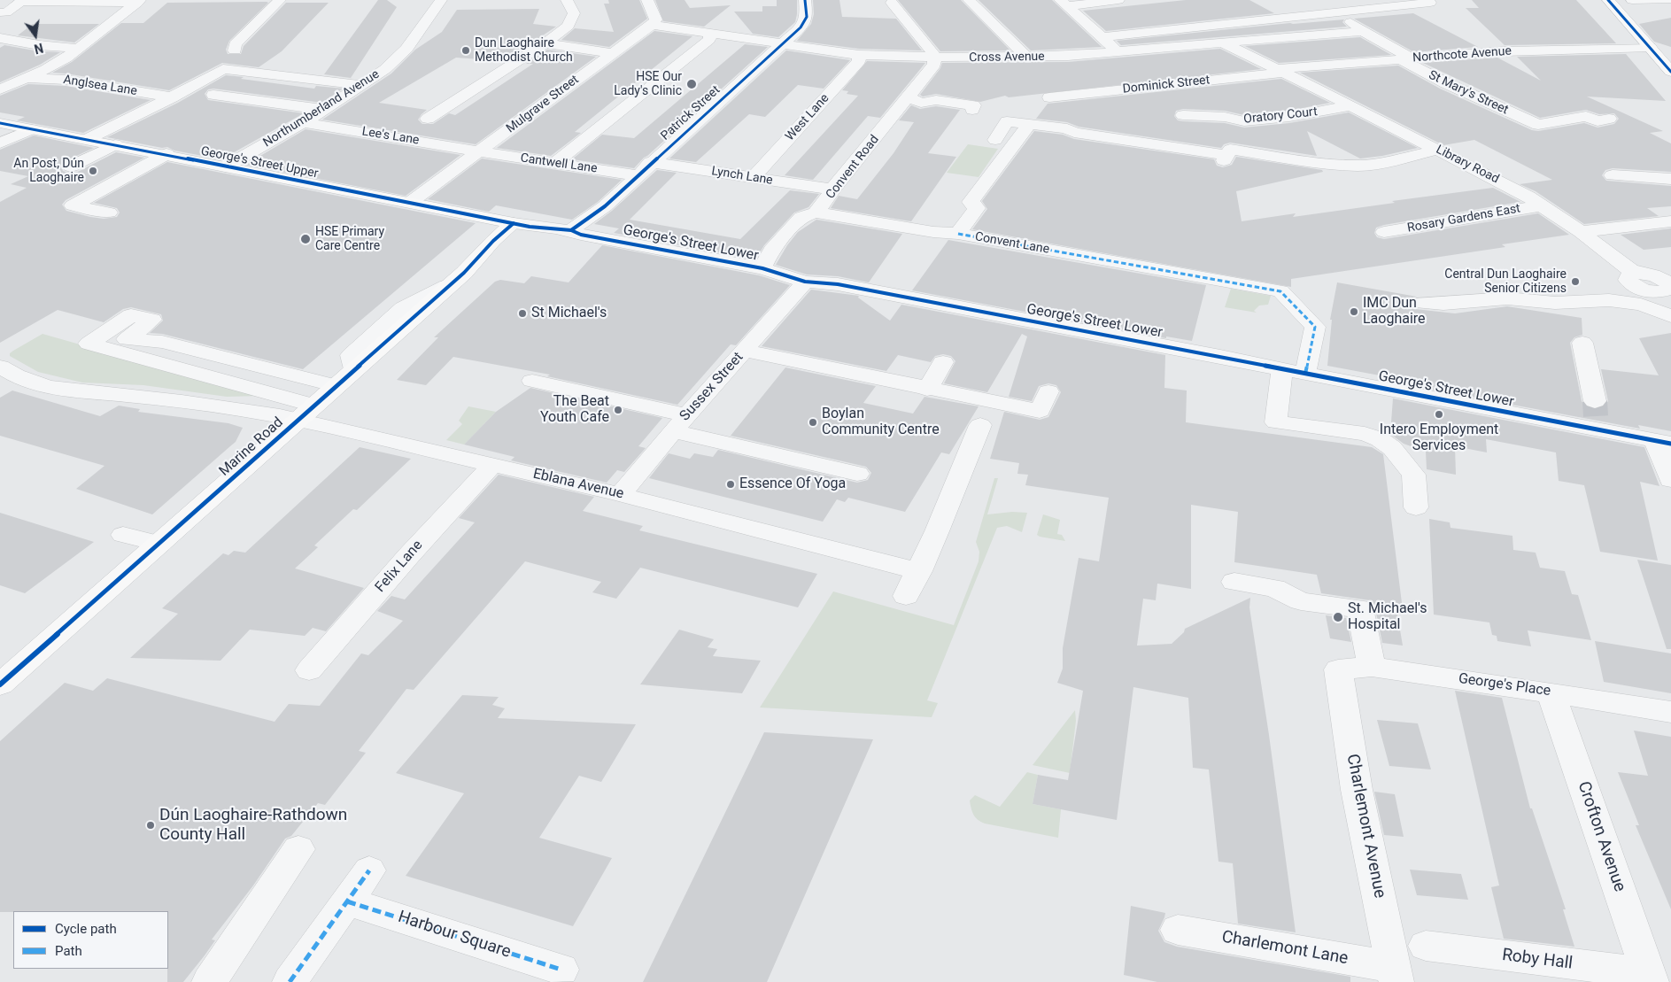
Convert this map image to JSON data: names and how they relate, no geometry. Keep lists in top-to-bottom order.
{
  "streets": {
    "main road": ["George's Street Upper", "Marine Road"],
    "street": [
      "Northcote Avenue",
      "Cross Avenue",
      "Dominick Street",
      "Anglsea Lane",
      "St Mary's Street",
      "Mulgrave Street",
      "Northumberland Avenue",
      "Patrick Street",
      "Oratory Court",
      "West Lane",
      "Lee's Lane",
      "Cantwell Lane",
      "Library Road",
      "Convent Road",
      "Lynch Lane",
      "Rosary Gardens East",
      "George's Street Lower",
      "Convent Lane",
      "Sussex Street",
      "Eblana Avenue",
      "Felix Lane",
      "George's Place",
      "Charlemont Avenue",
      "Crofton Avenue",
      "Harbour Square",
      "Charlemont Lane",
      "Roby Hall"
    ]
  },
  "crossings": [
    ["Northcote Avenue", "Dominick Street"],
    ["Northcote Avenue", "St Mary's Street"],
    ["Northcote Avenue", "Library Road"],
    ["Cross Avenue", "St Mary's Street"],
    ["Cross Avenue", "Mulgrave Street"],
    ["Cross Avenue", "Patrick Street"],
    ["Cross Avenue", "West Lane"],
    ["Cross Avenue", "Library Road"],
    ["Cross Avenue", "Convent Road"],
    ["Dominick Street", "Library Road"],
    ["Mulgrave Street", "Lee's Lane"],
    ["Mulgrave Street", "George's Street Upper"],
    ["Mulgrave Street", "Cantwell Lane"],
    ["Northumberland Avenue", "Lee's Lane"],
    ["Northumberland Avenue", "George's Street Upper"],
    ["Patrick Street", "Cantwell Lane"],
    ["Patrick Street", "Lynch Lane"],
    ["Patrick Street", "George's Street Lower"],
    ["Oratory Court", "Library Road"],
    ["West Lane", "Lynch Lane"],
    ["Lee's Lane", "Cantwell Lane"],
    ["George's Street Upper", "George's Street Lower"],
    ["George's Street Upper", "Marine Road"],
    ["Library Road", "Rosary Gardens East"],
    ["Convent Road", "Lynch Lane"],
    ["Convent Road", "George's Street Lower"],
    ["Convent Road", "Convent Lane"],
    ["George's Street Lower", "Convent Lane"],
    ["George's Street Lower", "Sussex Street"],
    ["George's Street Lower", "Marine Road"],
    ["Sussex Street", "Eblana Avenue"],
    ["Marine Road", "Eblana Avenue"],
    ["Eblana Avenue", "Felix Lane"],
    ["George's Place", "Charlemont Avenue"],
    ["George's Place", "Crofton Avenue"],
    ["Charlemont Avenue", "Charlemont Lane"],
    ["Crofton Avenue", "Roby Hall"]
  ],
  "places": [
    "Dun Laoghaire Methodist Church",
    "HSE Our Lady's Clinic",
    "An Post, Dún Laoghaire",
    "HSE Primary Care Centre",
    "Central Dun Laoghaire Senior Citizens",
    "IMC Dun Laoghaire",
    "St Michael's",
    "The Beat Youth Cafe",
    "Intero Employment Services",
    "Boylan Community Centre",
    "Essence Of Yoga",
    "St. Michael's Hospital",
    "Dún Laoghaire-Rathdown County Hall"
  ],
  "legend": ["Cycle path", "Path"],
  "north": "bottom"
}
